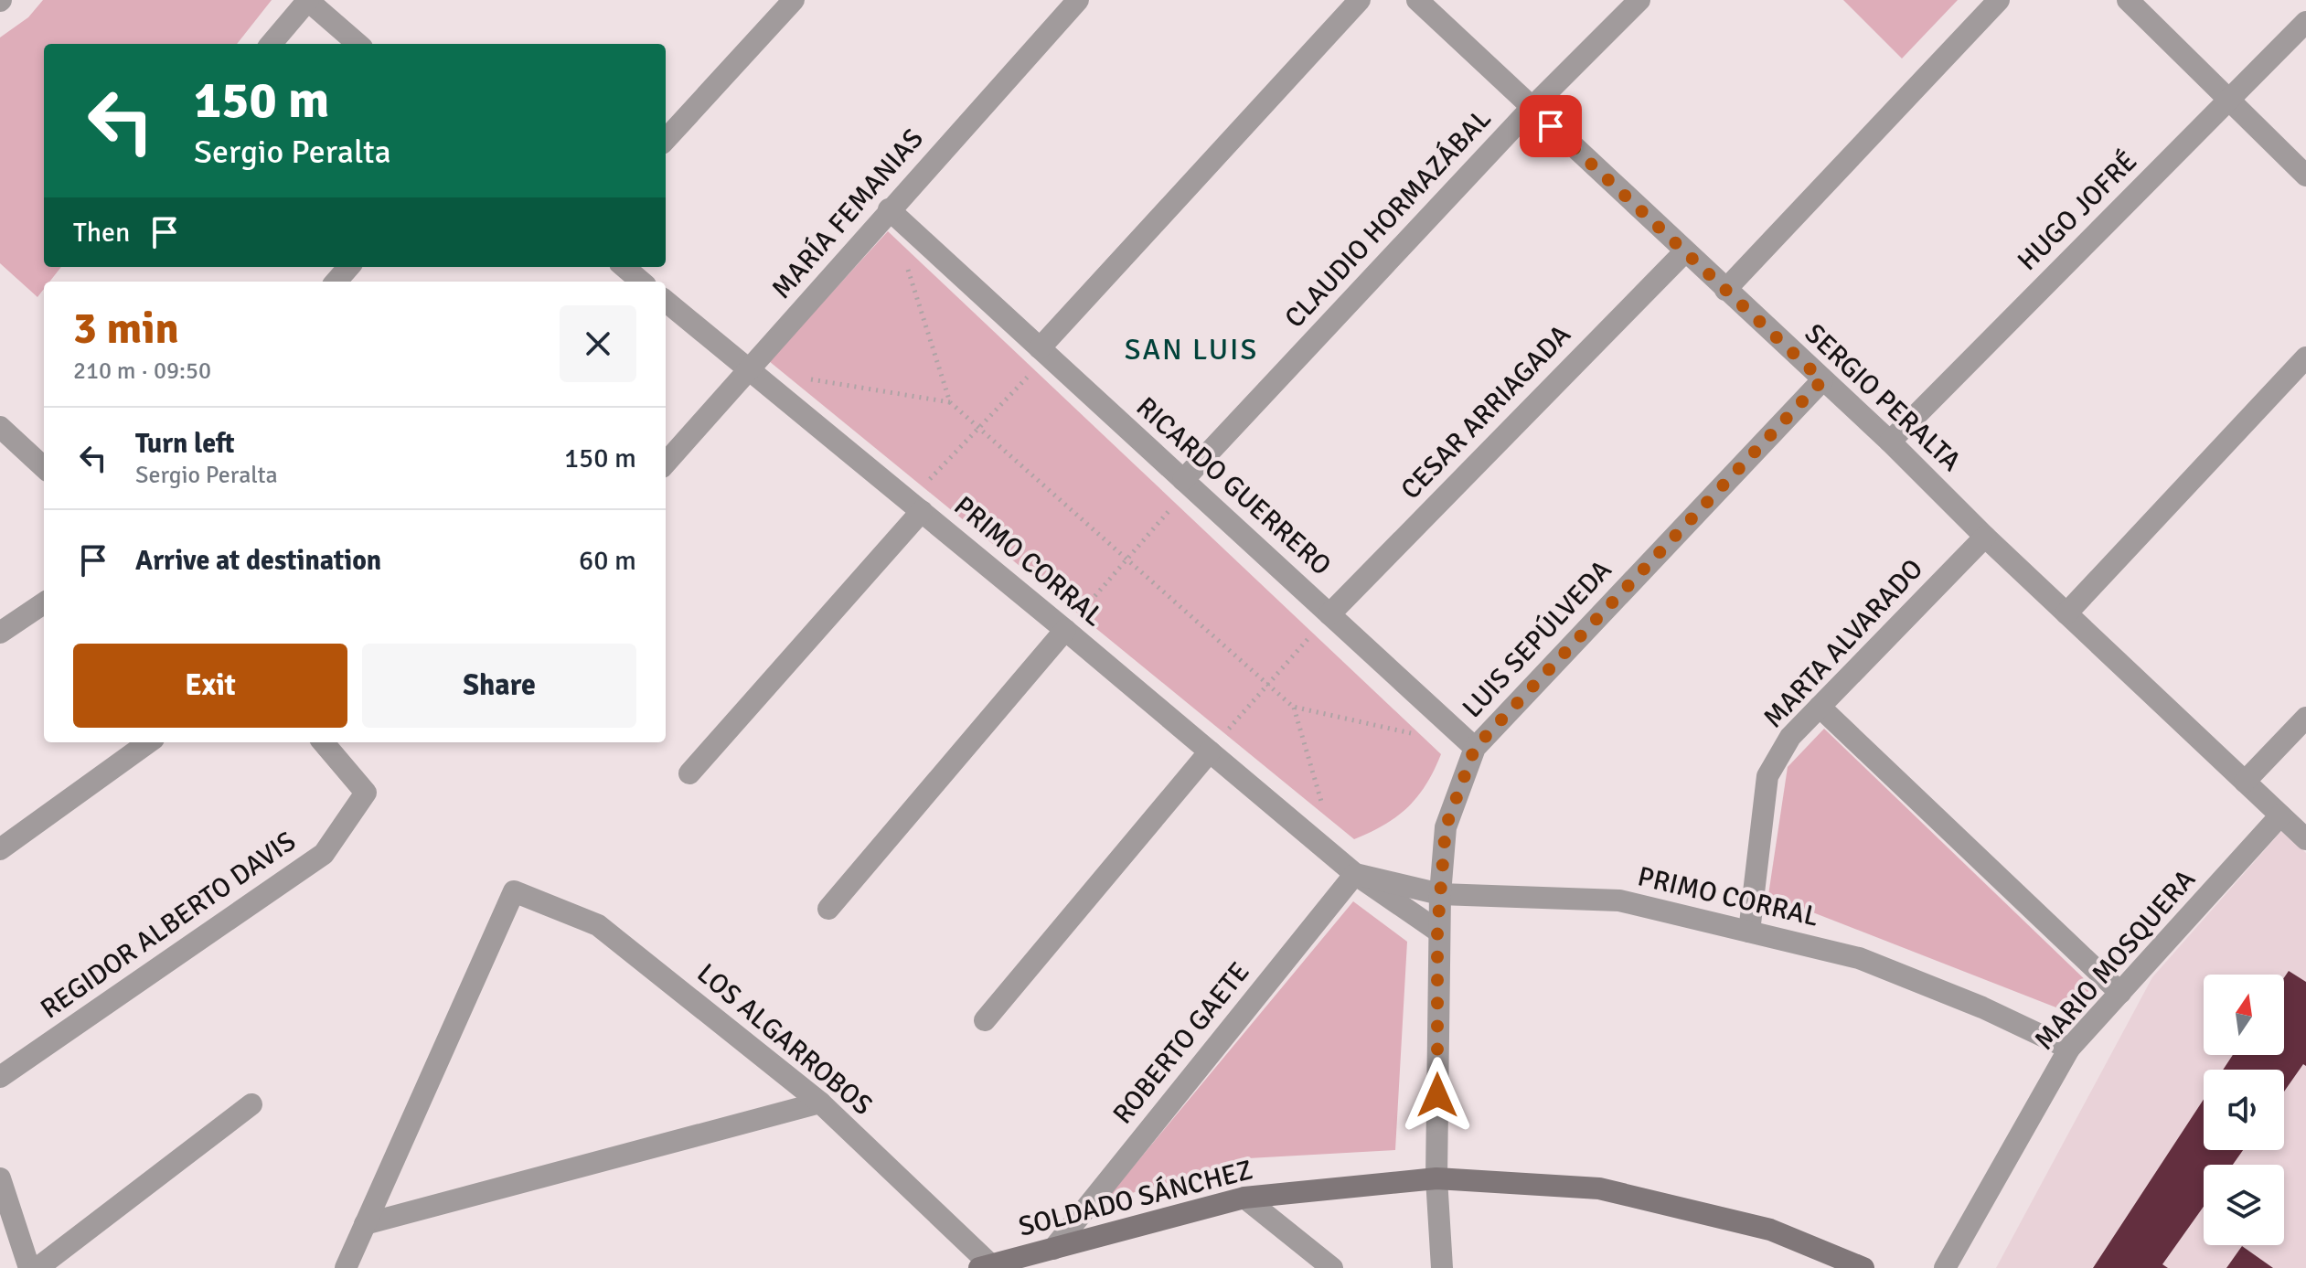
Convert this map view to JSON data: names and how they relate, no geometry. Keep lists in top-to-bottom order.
{
  "streets": {
    "street": [
      "HUGO JOFRÉ",
      "MARÍA FEMANIAS",
      "CLAUDIO HORMAZÁBAL",
      "SERGIO PERALTA",
      "CESAR ARRIAGADA",
      "RICARDO GUERRERO",
      "PRIMO CORRAL",
      "LUIS SEPÚLVEDA",
      "MARTA ALVARADO",
      "REGIDOR ALBERTO DAVIS",
      "MARIO MOSQUERA",
      "LOS ALGARROBOS",
      "ROBERTO GAETE",
      "SOLDADO SÁNCHEZ"
    ]
  },
  "crossings": [
    ["HUGO JOFRÉ", "SERGIO PERALTA"],
    ["MARÍA FEMANIAS", "RICARDO GUERRERO"],
    ["MARÍA FEMANIAS", "PRIMO CORRAL"],
    ["CLAUDIO HORMAZÁBAL", "SERGIO PERALTA"],
    ["CLAUDIO HORMAZÁBAL", "RICARDO GUERRERO"],
    ["SERGIO PERALTA", "CESAR ARRIAGADA"],
    ["SERGIO PERALTA", "LUIS SEPÚLVEDA"],
    ["SERGIO PERALTA", "MARTA ALVARADO"],
    ["SERGIO PERALTA", "MARIO MOSQUERA"],
    ["CESAR ARRIAGADA", "RICARDO GUERRERO"],
    ["RICARDO GUERRERO", "LUIS SEPÚLVEDA"],
    ["PRIMO CORRAL", "LUIS SEPÚLVEDA"],
    ["PRIMO CORRAL", "MARTA ALVARADO"],
    ["PRIMO CORRAL", "MARIO MOSQUERA"],
    ["PRIMO CORRAL", "ROBERTO GAETE"],
    ["LUIS SEPÚLVEDA", "SOLDADO SÁNCHEZ"],
    ["LOS ALGARROBOS", "SOLDADO SÁNCHEZ"],
    ["ROBERTO GAETE", "SOLDADO SÁNCHEZ"]
  ],
  "districts": ["SAN LUIS"],
  "north": "top",
  "page": {
    "turn": ["150 m", "Sergio Peralta"],
    "then": "Then",
    "heading": ["3 min", "210 m · 09:50"],
    "list": [
      {
        "name": "Turn left",
        "note": "Sergio Peralta",
        "value": "150 m"
      },
      {
        "name": "Arrive at destination",
        "value": "60 m"
      }
    ],
    "buttons": ["Exit", "Share"]
  }
}
